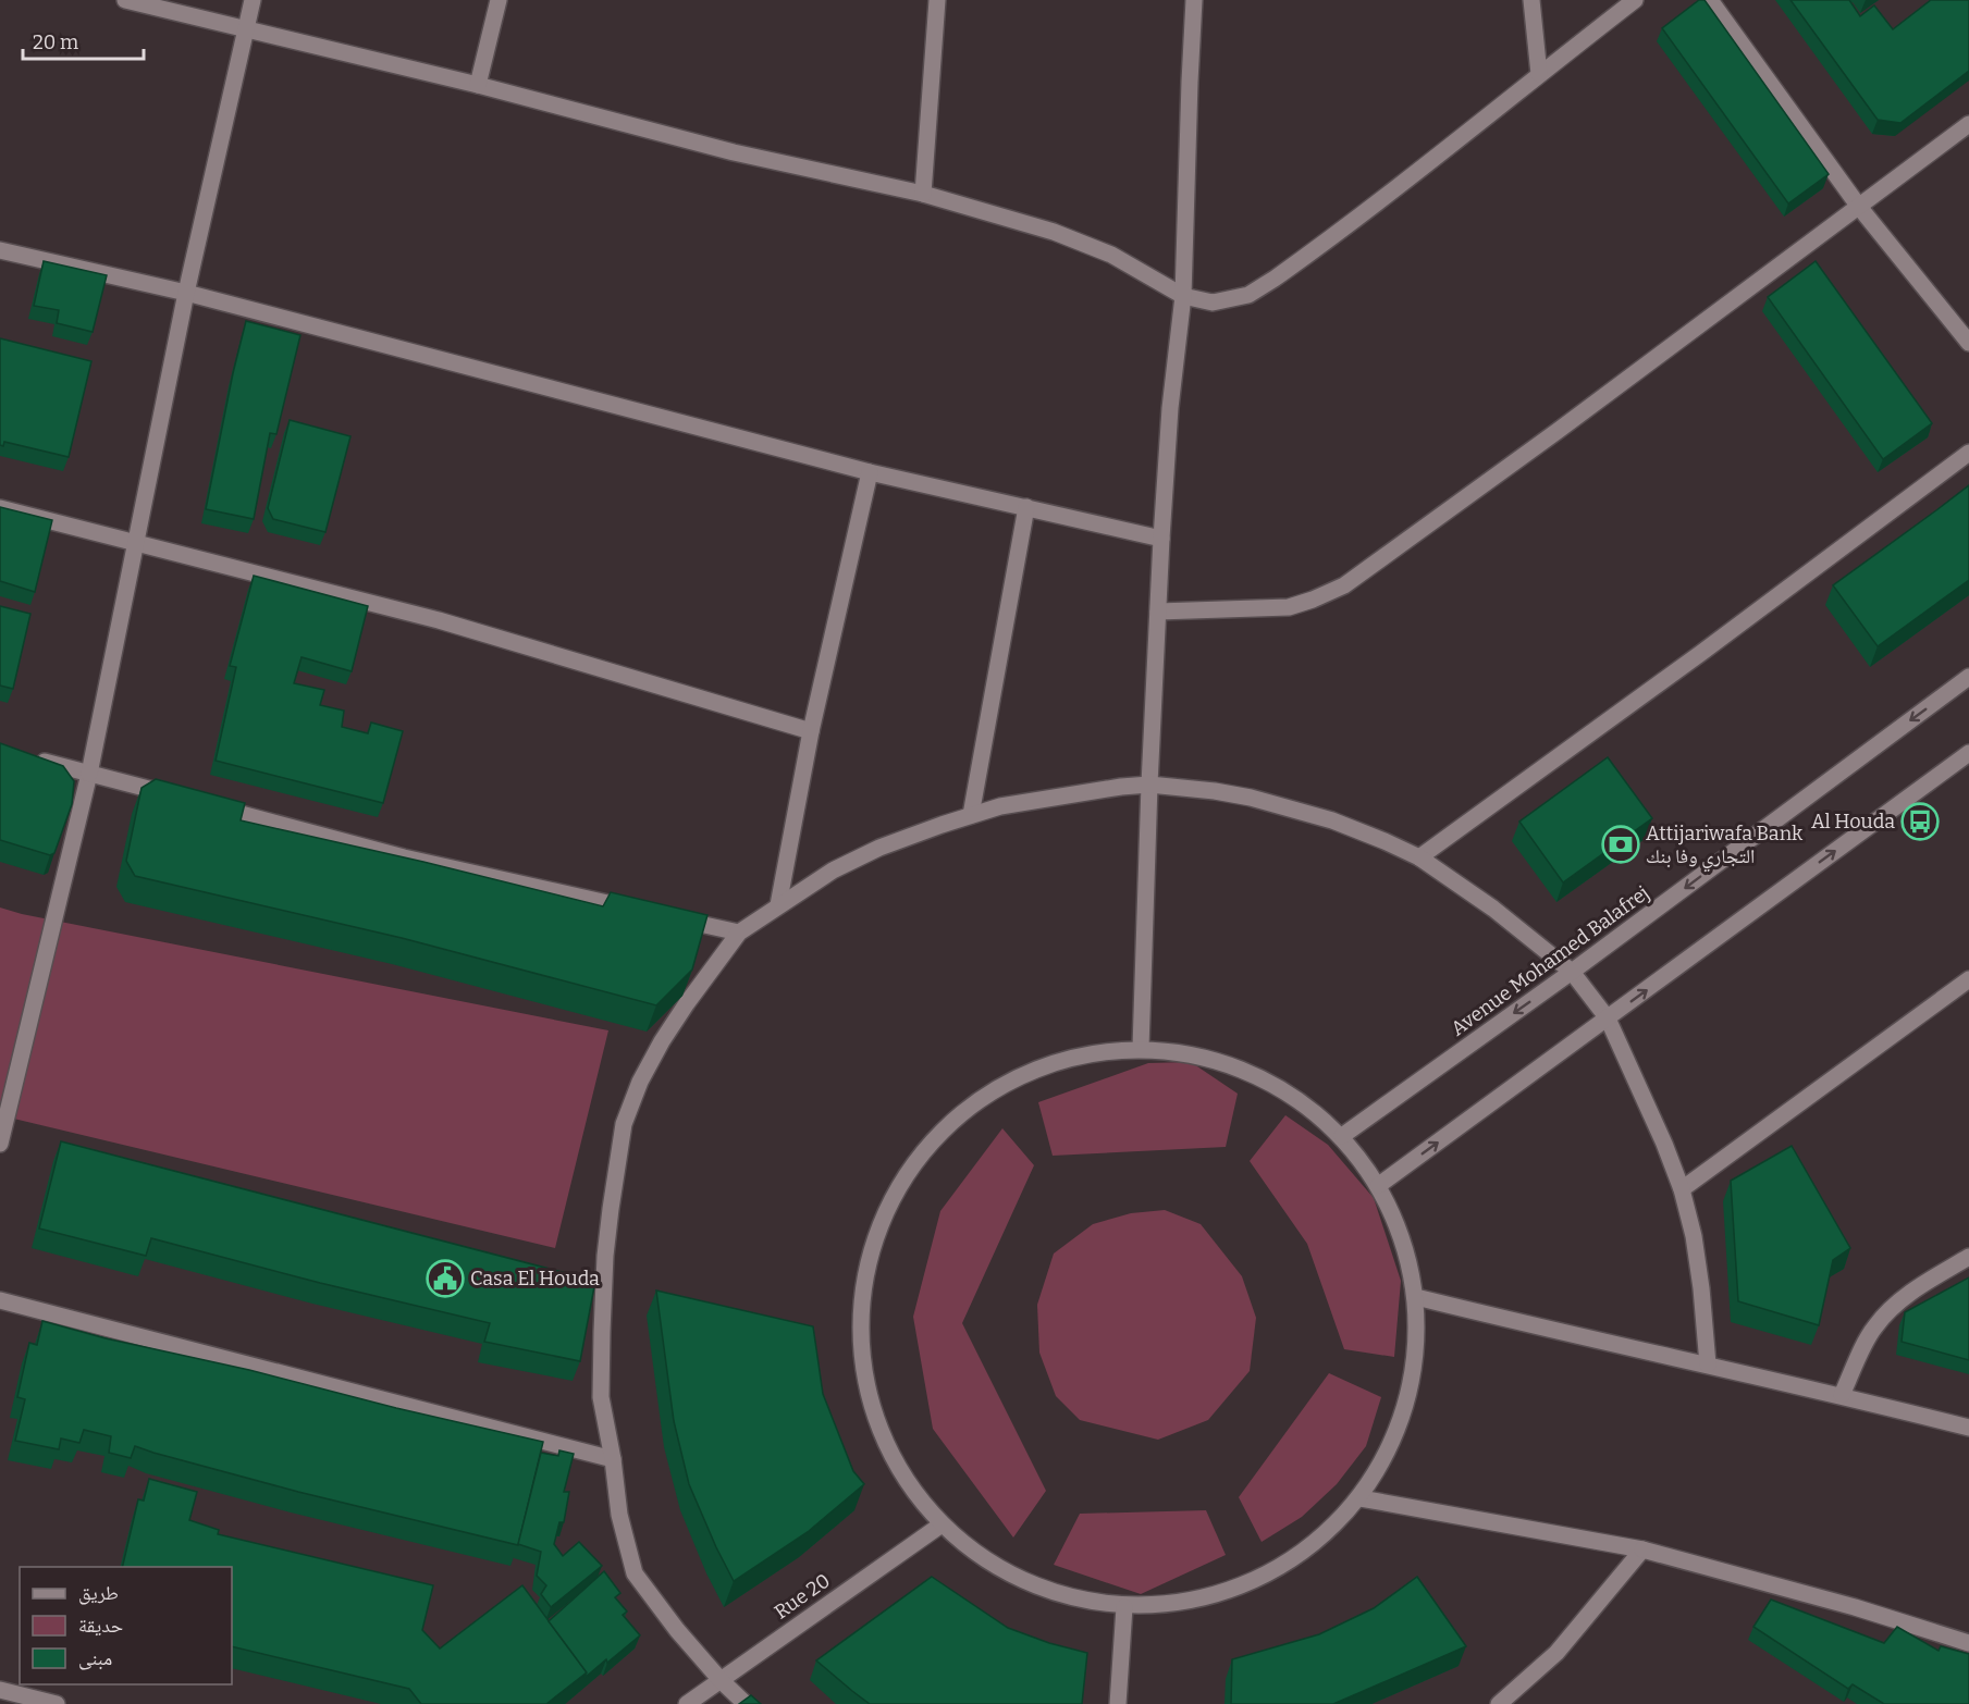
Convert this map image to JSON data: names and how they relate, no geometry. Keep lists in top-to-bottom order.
{
  "streets": {
    "street": ["Avenue Mohamed Balafrej", "Rue 20"]
  },
  "places": {
    "bus stop": ["Al Houda"],
    "bank": ["Attijariwafa Bank التجاري وفا بنك"],
    "public building": ["Casa El Houda"]
  },
  "legend": ["طريق", "حديقة", "مبنى"],
  "scale_bar": "20 m"
}
